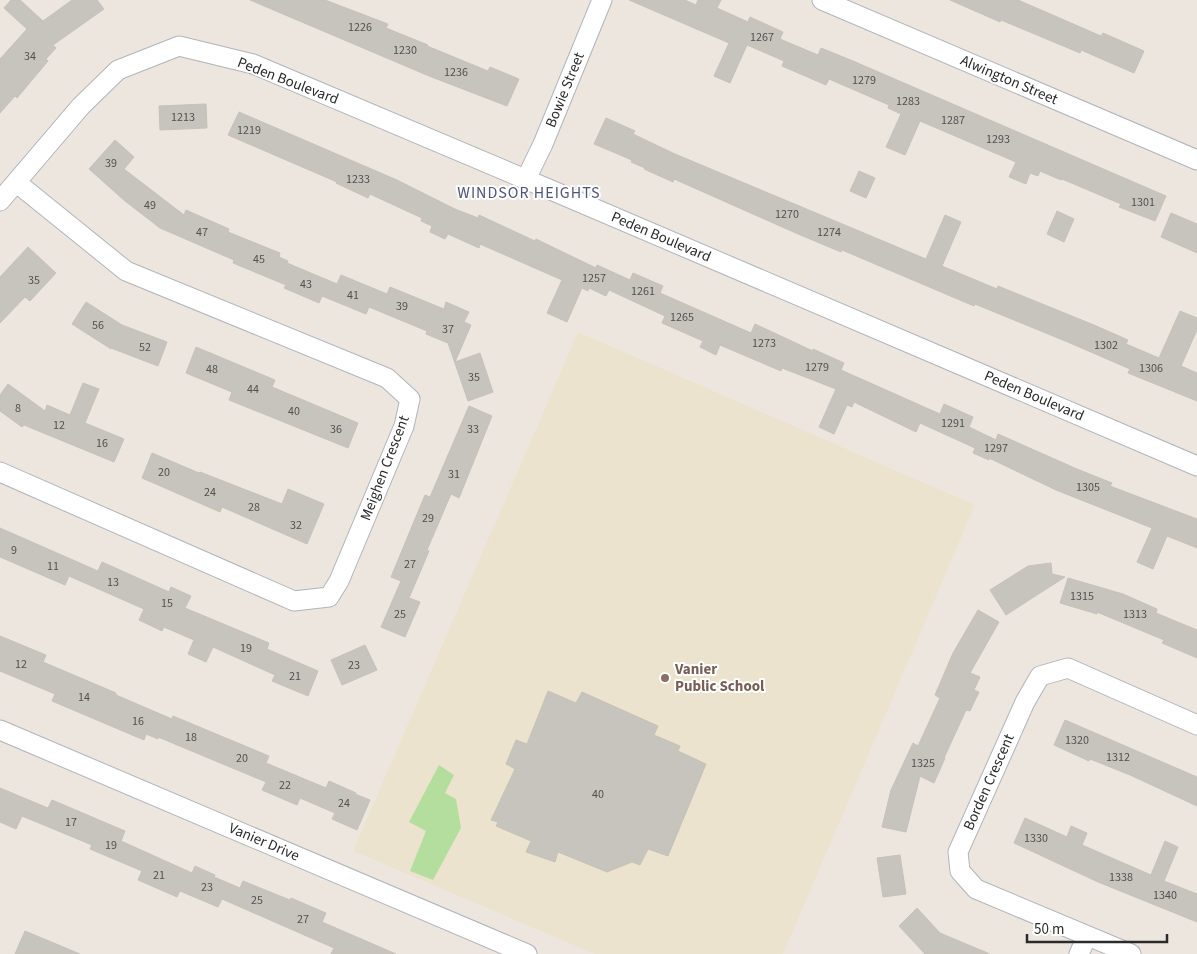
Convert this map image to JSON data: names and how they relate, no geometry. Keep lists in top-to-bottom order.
{
  "streets": {
    "street": [
      "Alwington Street",
      "Peden Boulevard",
      "Bowie Street",
      "Meighen Crescent",
      "Borden Crescent",
      "Vanier Drive"
    ]
  },
  "crossings": [
    ["Peden Boulevard", "Bowie Street"],
    ["Peden Boulevard", "Meighen Crescent"]
  ],
  "districts": ["WINDSOR HEIGHTS"],
  "places": ["Vanier Public School"],
  "house_numbers": [
    "1226",
    "1267",
    "1230",
    "34",
    "1236",
    "1279",
    "1283",
    "1213",
    "1287",
    "1219",
    "1293",
    "39",
    "1233",
    "1301",
    "49",
    "1270",
    "47",
    "1274",
    "45",
    "1257",
    "35",
    "43",
    "1261",
    "41",
    "39",
    "1265",
    "56",
    "37",
    "1273",
    "1302",
    "52",
    "1279",
    "1306",
    "48",
    "35",
    "44",
    "8",
    "40",
    "1291",
    "12",
    "36",
    "33",
    "16",
    "1297",
    "20",
    "31",
    "1305",
    "24",
    "28",
    "29",
    "32",
    "9",
    "27",
    "11",
    "13",
    "1315",
    "15",
    "25",
    "1313",
    "19",
    "12",
    "23",
    "21",
    "14",
    "16",
    "18",
    "1320",
    "1312",
    "20",
    "1325",
    "22",
    "40",
    "24",
    "17",
    "1330",
    "19",
    "21",
    "1338",
    "23",
    "1340",
    "25",
    "27"
  ],
  "scale_bar": "50 m"
}
